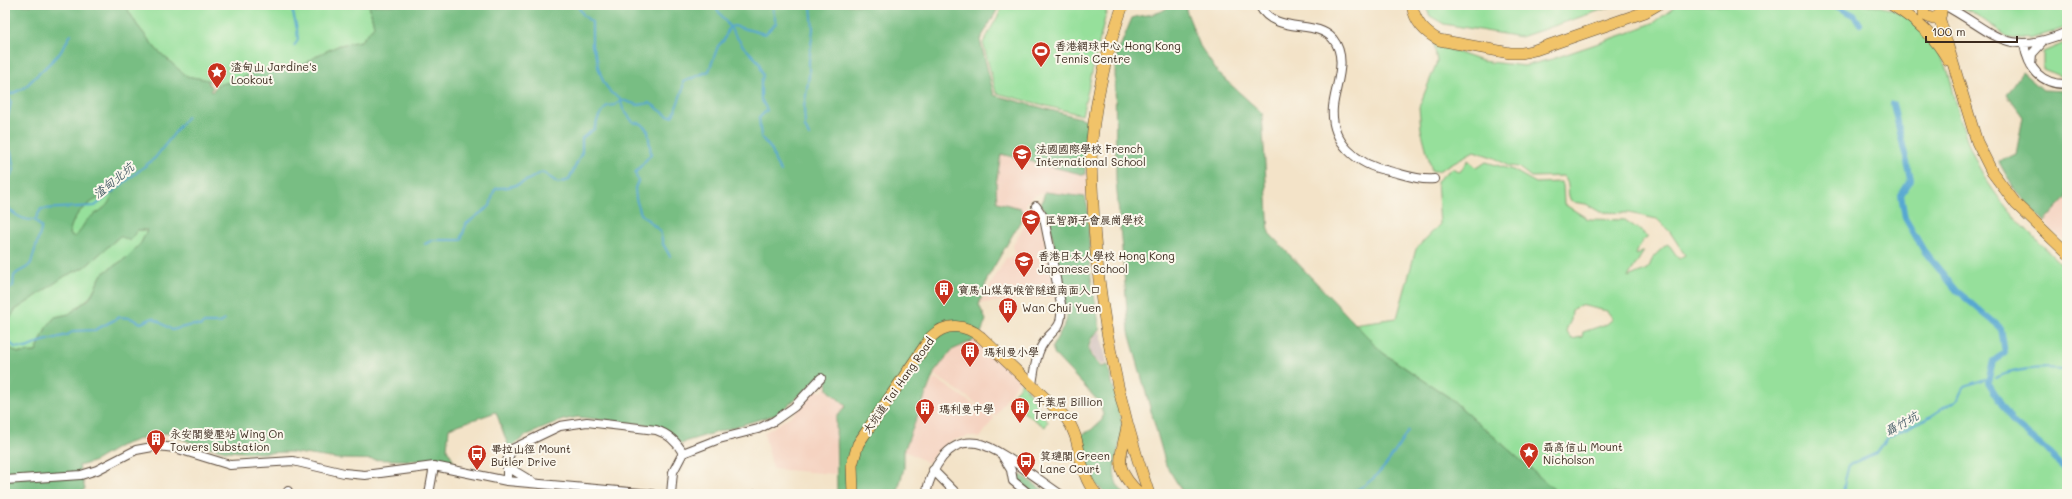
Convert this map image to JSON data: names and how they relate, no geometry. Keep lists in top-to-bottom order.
{
  "streets": {
    "main road": ["大坑道 Tai Hang Road"]
  },
  "water": ["渣甸北坑", "聶竹坑"],
  "places": {
    "sports": ["香港網球中心 Hong Kong Tennis Centre"],
    "place": ["渣甸山 Jardine's Lookout", "聶高信山 Mount Nicholson"],
    "school or university": ["法國國際學校 French International School", "匡智獅子會晨崗學校", "香港日本人學校 Hong Kong Japanese School"],
    "building": [
      "寶馬山煤氣喉管隧道南面入口",
      "Wan Chui Yuen",
      "瑪利曼小學",
      "千葉居 Billion Terrace",
      "瑪利曼中學",
      "永安閣變壓站 Wing On Towers Substation"
    ],
    "bus stop": ["畢拉山徑 Mount Butler Drive", "箕璉閣 Green Lane Court"]
  },
  "scale_bar": "100 m"
}
